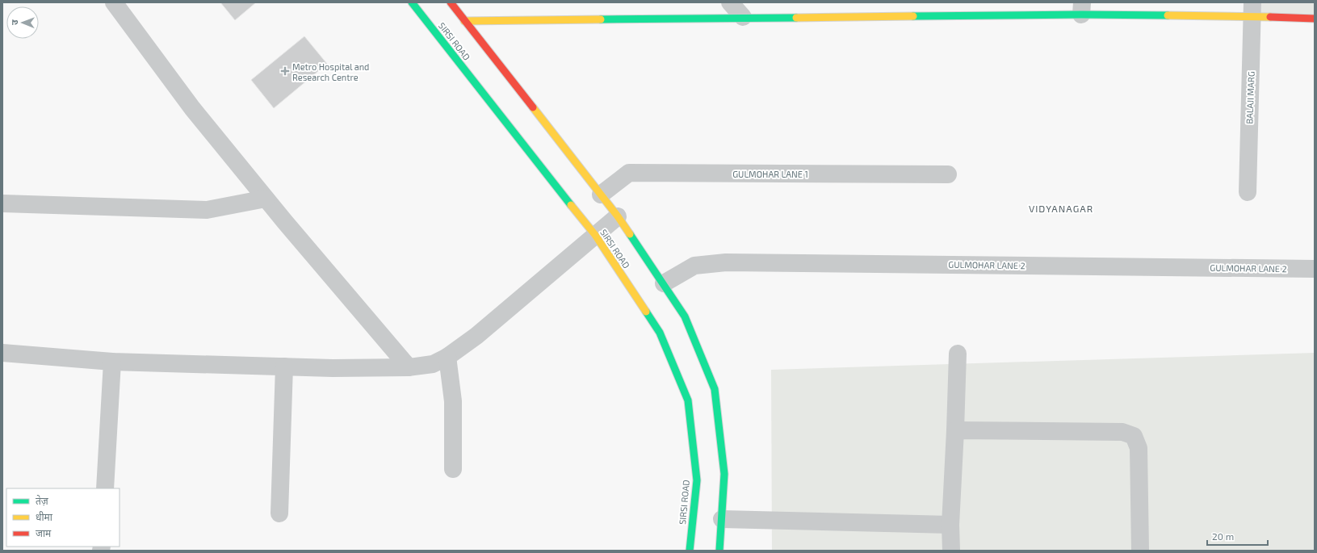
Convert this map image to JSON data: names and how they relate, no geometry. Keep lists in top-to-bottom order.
{
  "streets": {
    "main road": ["SIRSI ROAD"],
    "street": ["BALAJI MARG", "GULMOHAR LANE 1", "GULMOHAR LANE 2"]
  },
  "districts": ["VIDYANAGAR"],
  "places": {
    "health": ["Metro Hospital and Research Centre"]
  },
  "legend": ["तेज़", "धीमा", "जाम"],
  "scale_bar": "20 m",
  "north": "left"
}
